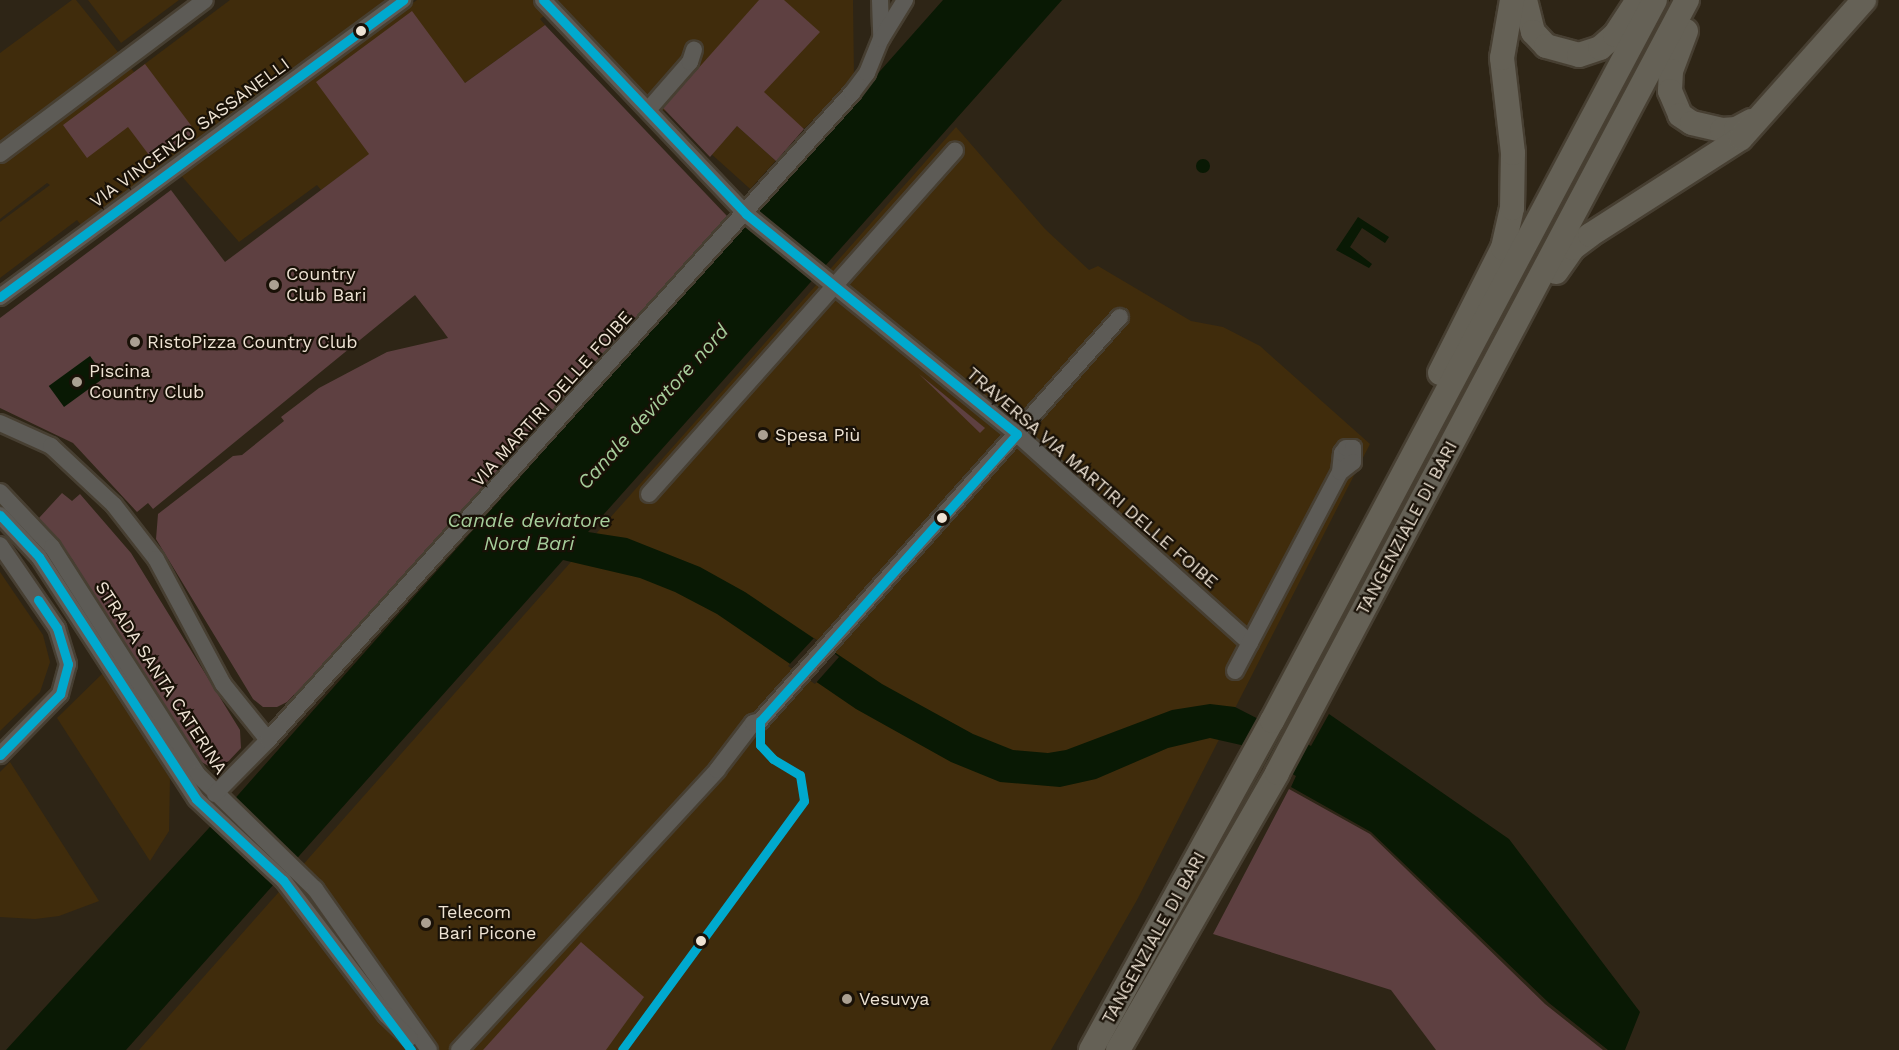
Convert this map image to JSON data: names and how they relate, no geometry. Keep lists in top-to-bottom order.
{
  "streets": {
    "highway": ["TANGENZIALE DI BARI"],
    "street": [
      "VIA VINCENZO SASSANELLI",
      "VIA MARTIRI DELLE FOIBE",
      "TRAVERSA VIA MARTIRI DELLE FOIBE",
      "STRADA SANTA CATERINA"
    ]
  },
  "crossings": [
    ["VIA MARTIRI DELLE FOIBE", "STRADA SANTA CATERINA"]
  ],
  "water": ["Canale deviatore nord", "Canale deviatore Nord Bari"],
  "places": [
    "Country Club Bari",
    "RistoPizza Country Club",
    "Piscina Country Club",
    "Spesa Più",
    "Telecom Bari Picone",
    "Vesuvya"
  ]
}
